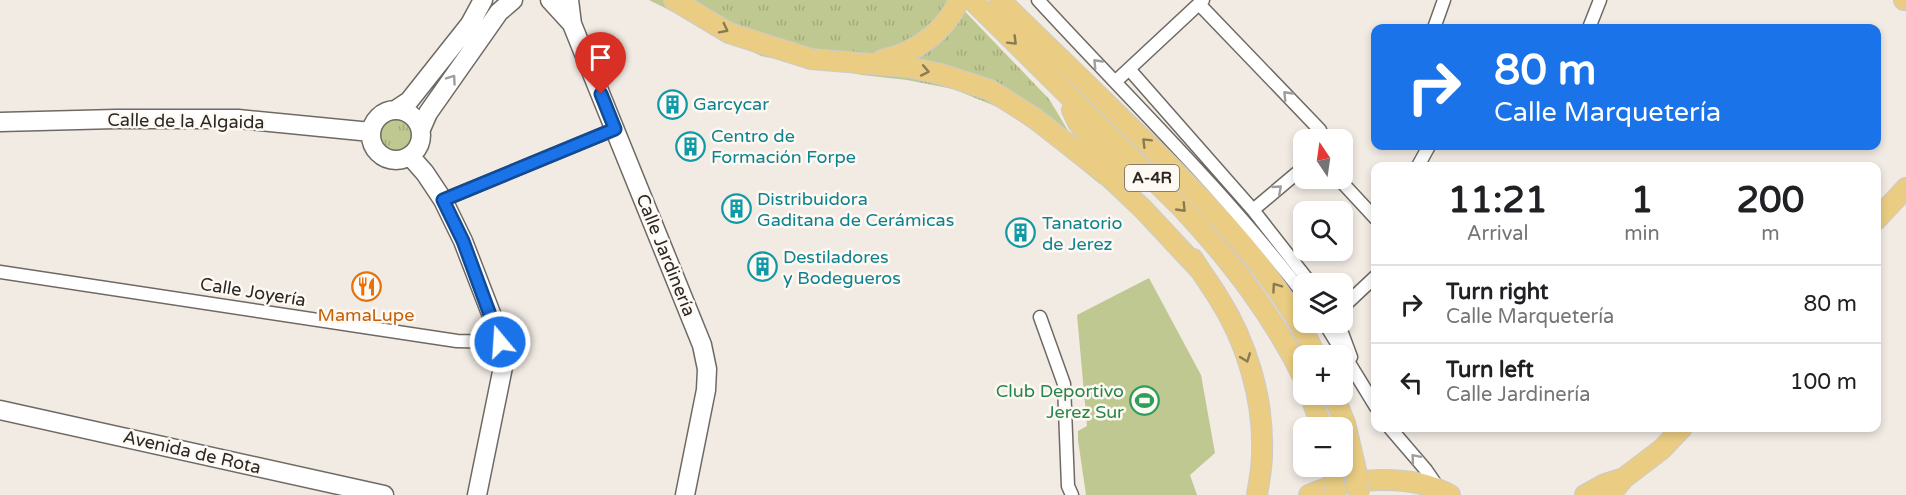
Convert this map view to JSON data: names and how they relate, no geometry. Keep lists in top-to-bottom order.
{
  "streets": {
    "main road": ["A-4R"],
    "street": [
      "Calle de la Algaida",
      "Calle Jardinería",
      "Calle Joyería",
      "Avenida de Rota"
    ]
  },
  "places": {
    "building": [
      "Garcycar",
      "Centro de Formación Forpe",
      "Distribuidora Gaditana de Cerámicas",
      "Tanatorio de Jerez",
      "Destiladores y Bodegueros"
    ],
    "restaurant": ["MamaLupe"],
    "sports": ["Club Deportivo Jerez Sur"]
  },
  "north": "top",
  "page": {
    "turn": ["80 m", "Calle Marquetería"],
    "map_buttons": ["+", "−"],
    "eta": [
      "11:21",
      "Arrival",
      "1",
      "min",
      "200",
      "m"
    ],
    "list": [
      {
        "name": "Turn right",
        "note": "Calle Marquetería",
        "value": "80 m"
      },
      {
        "name": "Turn left",
        "note": "Calle Jardinería",
        "value": "100 m"
      }
    ]
  }
}
